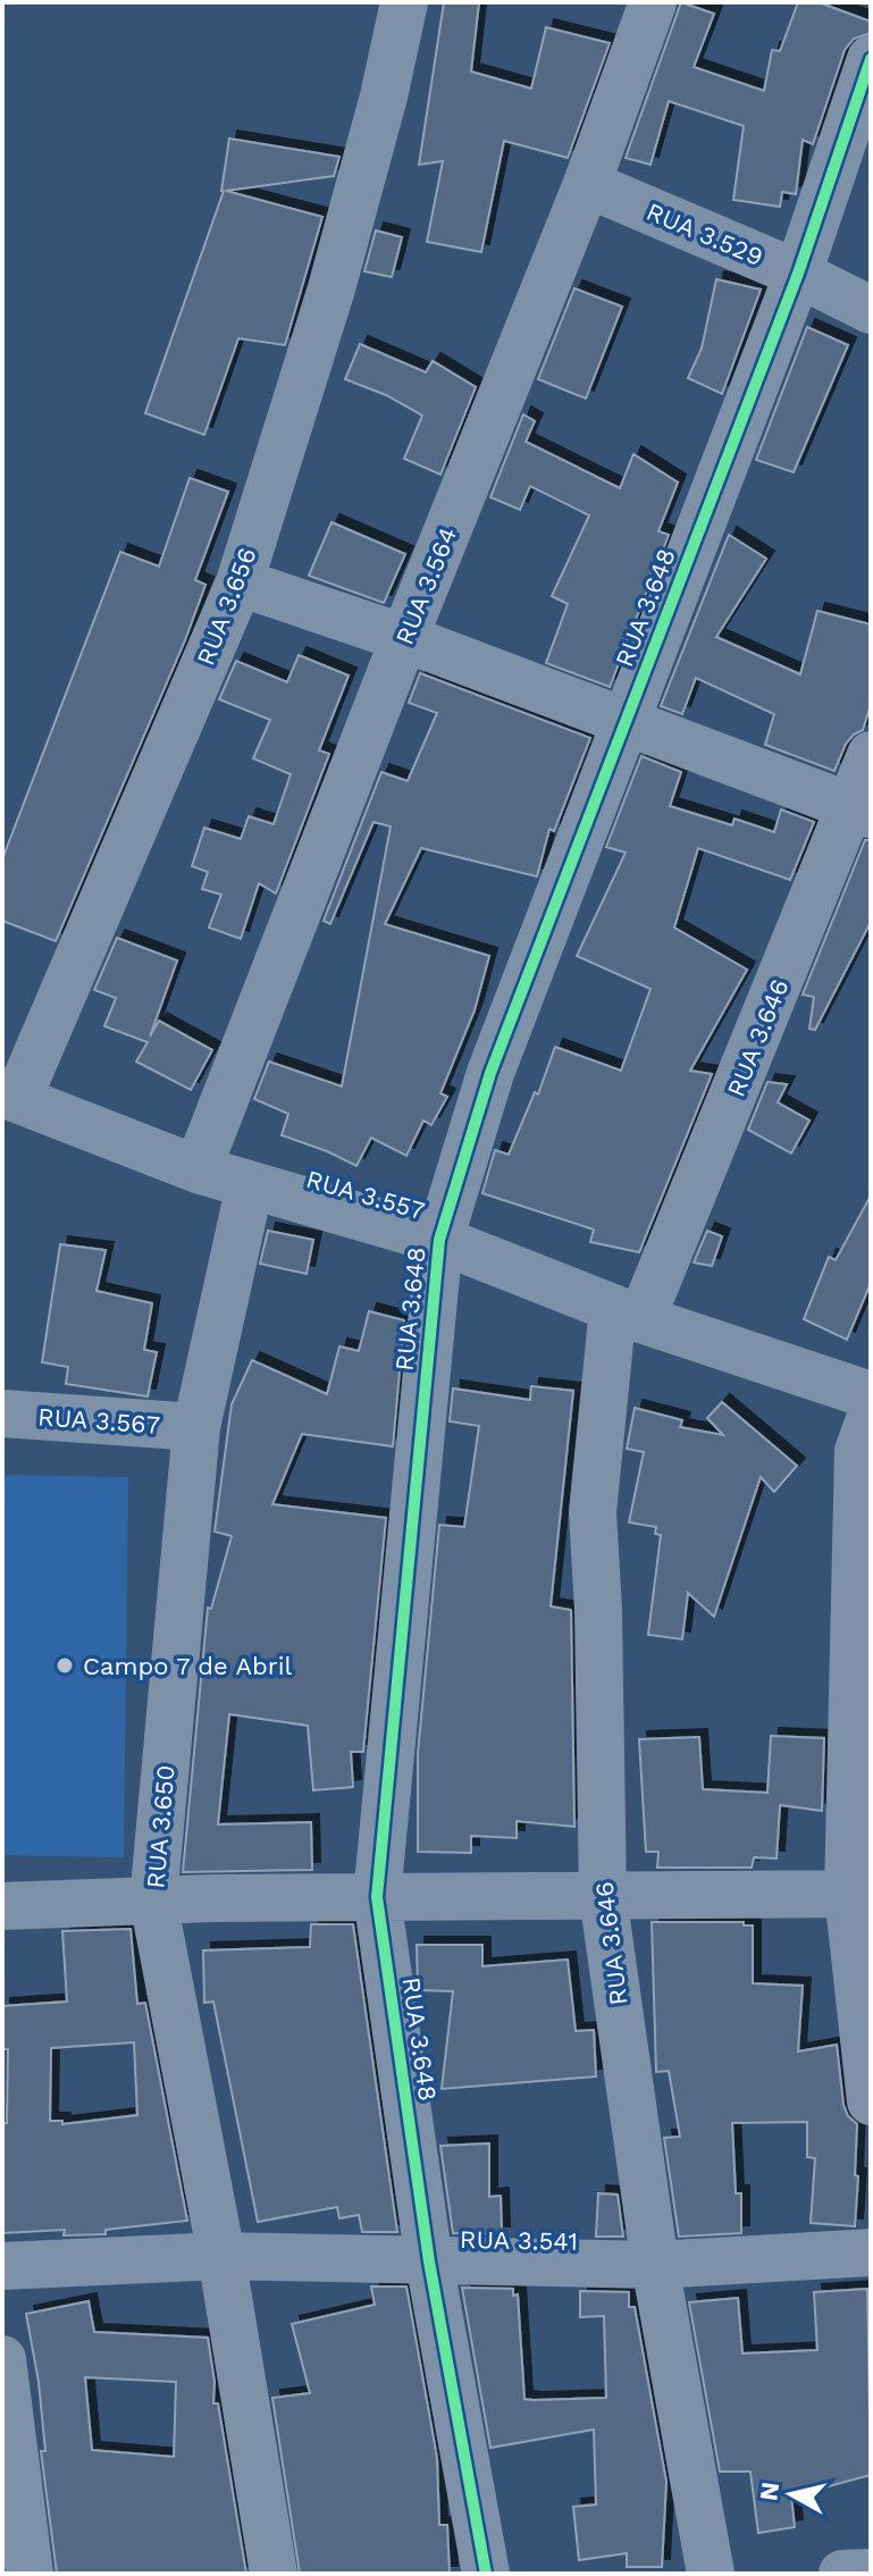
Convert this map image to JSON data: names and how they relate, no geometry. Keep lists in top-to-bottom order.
{
  "streets": {
    "street": [
      "RUA 3.529",
      "RUA 3.564",
      "RUA 3.656",
      "RUA 3.648",
      "RUA 3.646",
      "RUA 3.557",
      "RUA 3.567",
      "RUA 3.650",
      "RUA 3.541"
    ]
  },
  "crossings": [
    ["RUA 3.529", "RUA 3.564"],
    ["RUA 3.529", "RUA 3.648"],
    ["RUA 3.564", "RUA 3.557"],
    ["RUA 3.656", "RUA 3.557"],
    ["RUA 3.648", "RUA 3.557"],
    ["RUA 3.648", "RUA 3.541"],
    ["RUA 3.646", "RUA 3.557"],
    ["RUA 3.646", "RUA 3.541"],
    ["RUA 3.557", "RUA 3.650"],
    ["RUA 3.567", "RUA 3.650"],
    ["RUA 3.650", "RUA 3.541"]
  ],
  "places": ["Campo 7 de Abril"],
  "north": "left"
}
